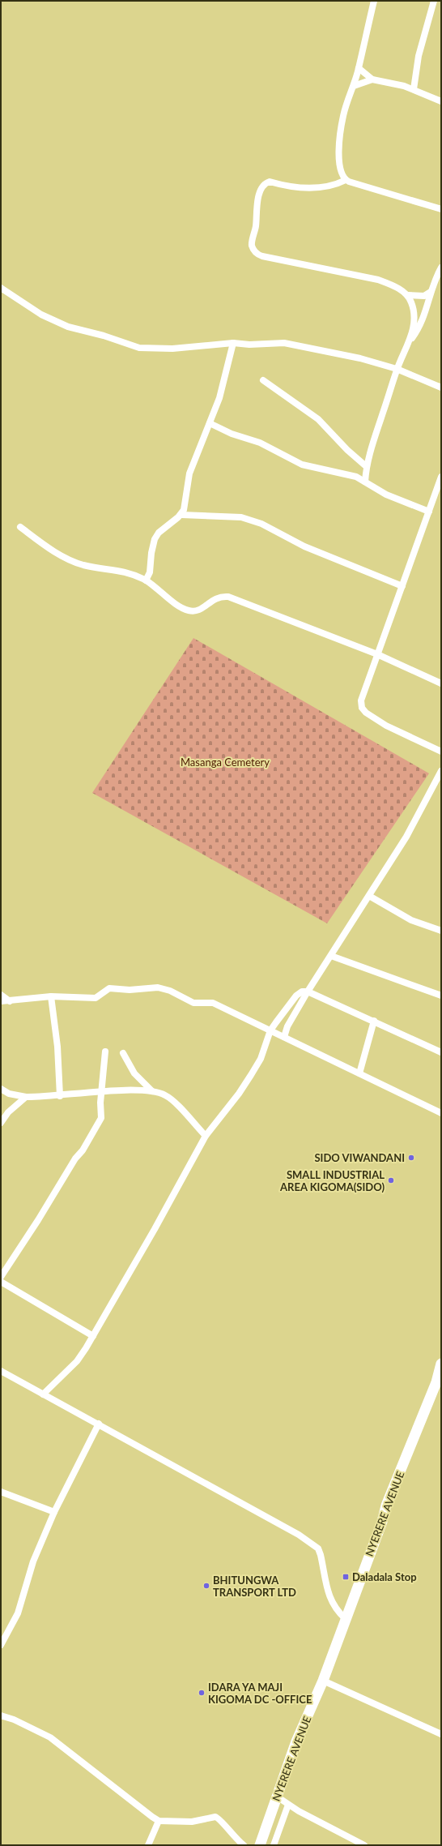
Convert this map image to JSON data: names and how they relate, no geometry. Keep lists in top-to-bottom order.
{
  "streets": {
    "main road": ["NYERERE AVENUE"]
  },
  "parks": ["Masanga Cemetery"],
  "places": {
    "other": [
      "SIDO VIWANDANI",
      "SMALL INDUSTRIAL AREA KIGOMA(SIDO)",
      "BHITUNGWA TRANSPORT LTD",
      "IDARA YA MAJI KIGOMA DC -OFFICE"
    ],
    "transit": ["Daladala Stop"]
  }
}
